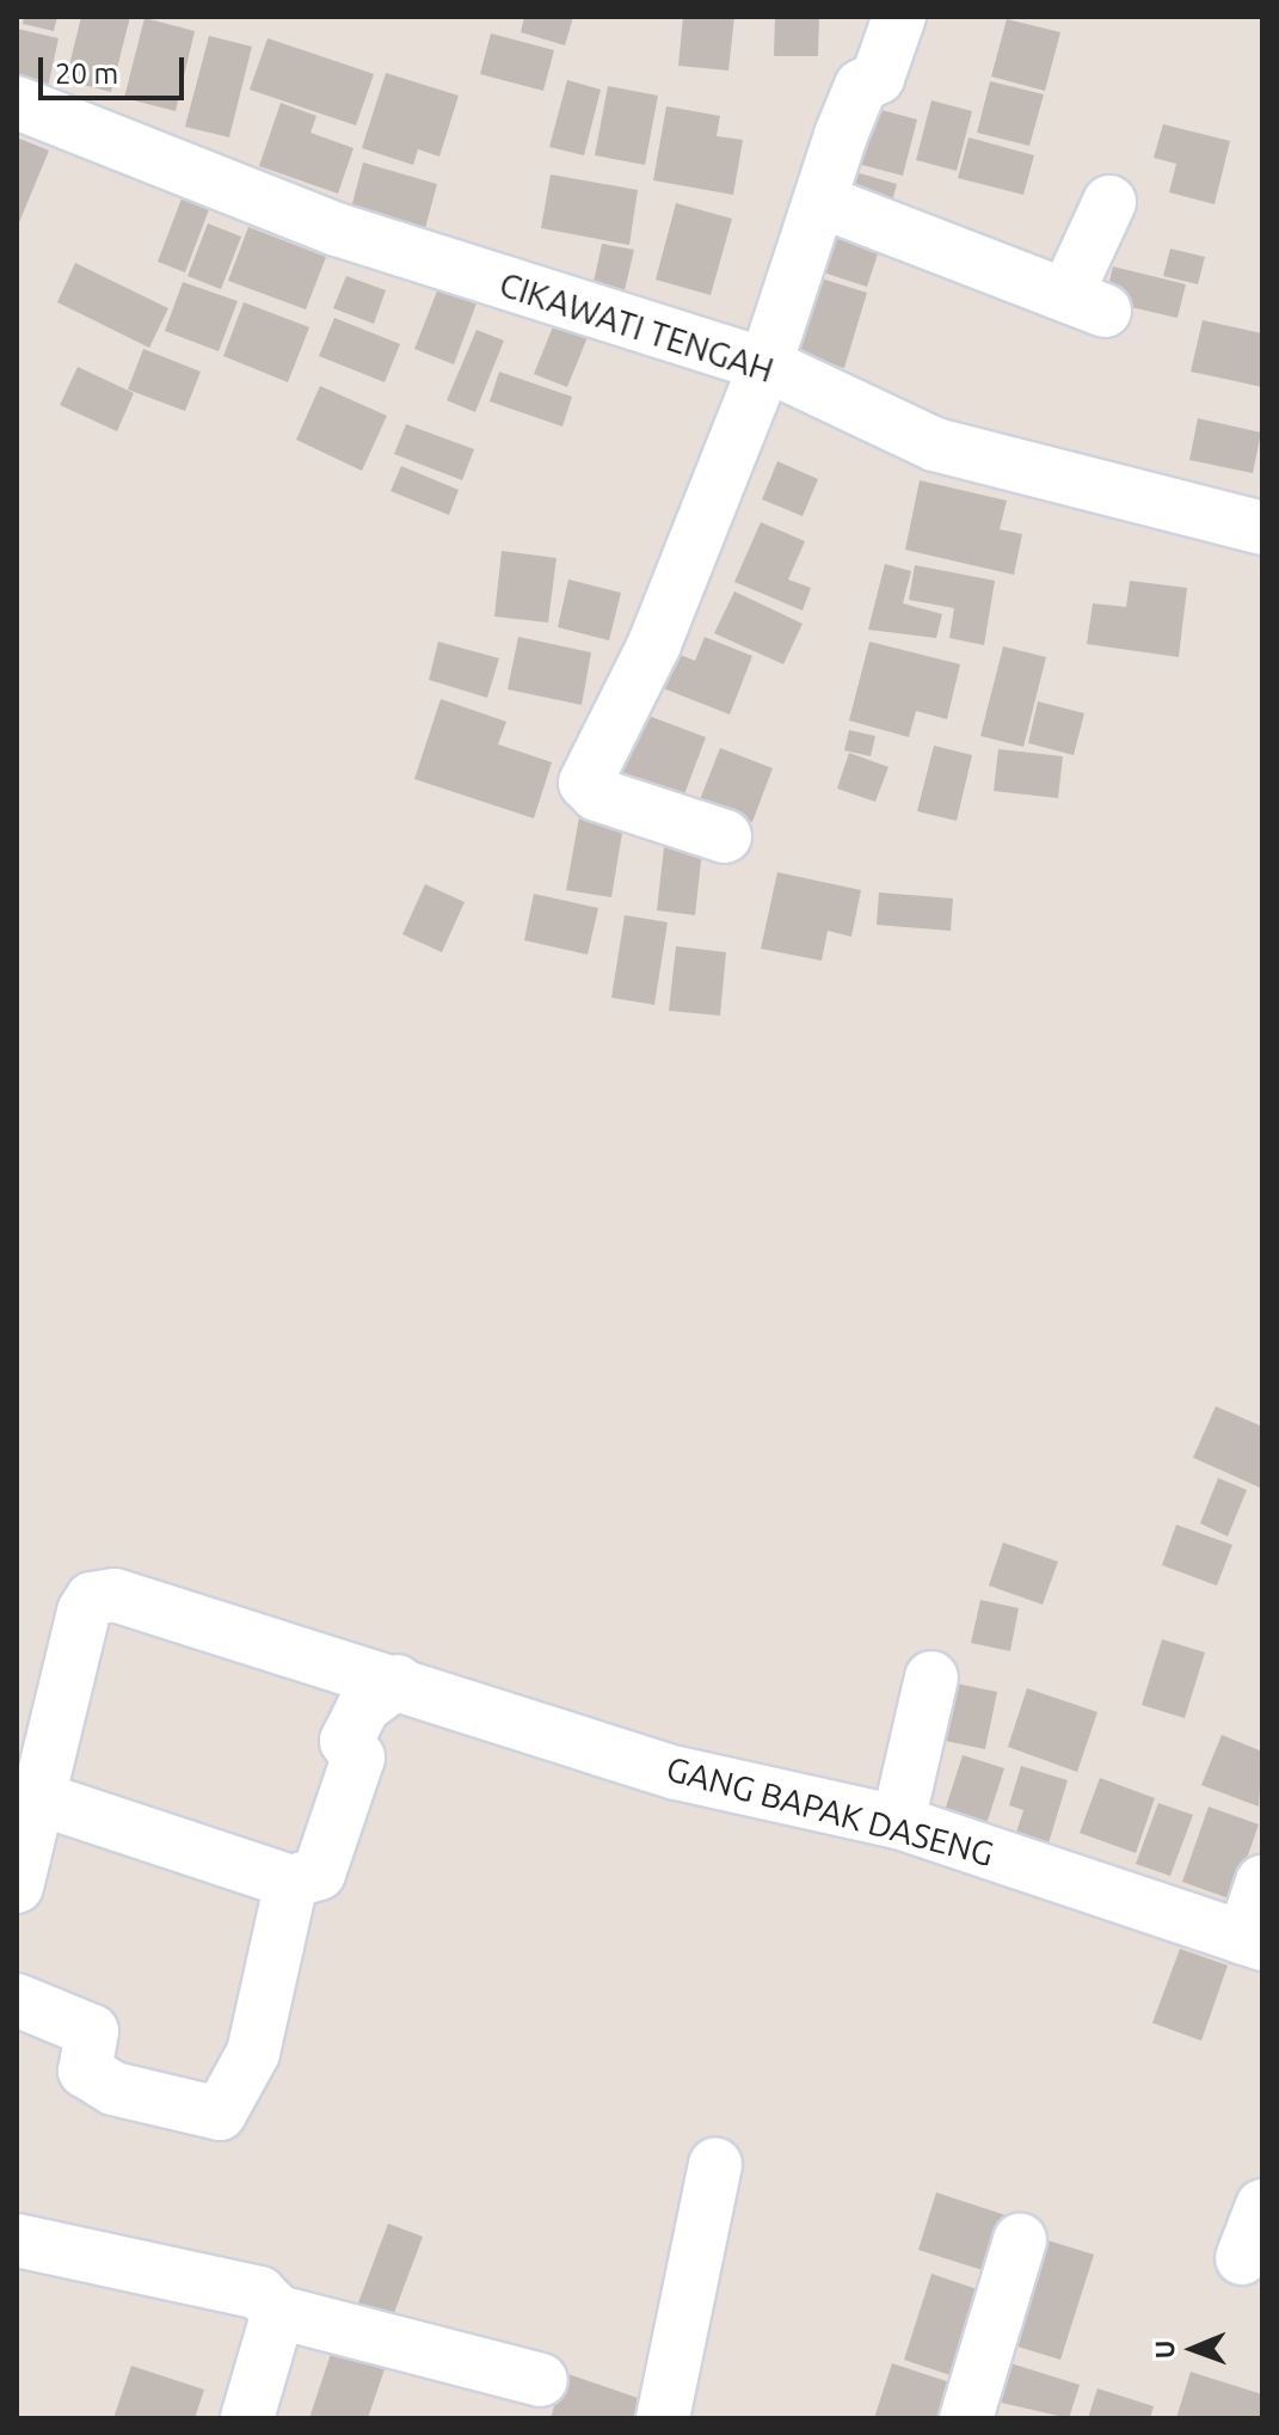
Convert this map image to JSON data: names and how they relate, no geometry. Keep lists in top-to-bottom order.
{
  "streets": {
    "street": ["CIKAWATI TENGAH", "GANG BAPAK DASENG"]
  },
  "scale_bar": "20 m",
  "north": "left"
}
